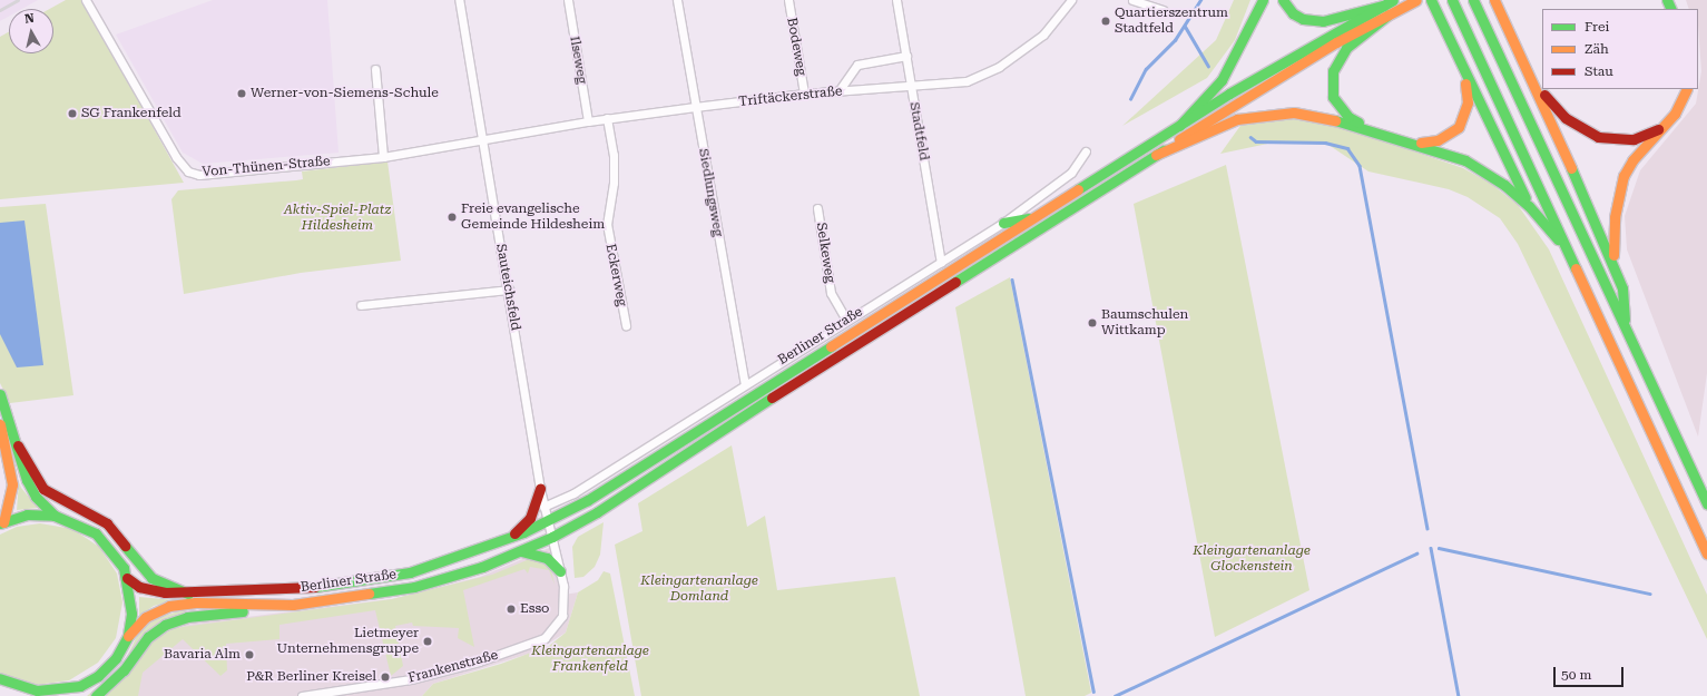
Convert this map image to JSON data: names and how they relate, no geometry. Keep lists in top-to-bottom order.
{
  "streets": {
    "main road": ["Berliner Straße"],
    "street": [
      "Bodeweg",
      "Ilseweg",
      "Triftäckerstraße",
      "Stadtfeld",
      "Von-Thünen-Straße",
      "Siedlungsweg",
      "Selkeweg",
      "Eckerweg",
      "Sauteichsfeld",
      "Frankenstraße"
    ]
  },
  "crossings": [
    ["Bodeweg", "Triftäckerstraße"],
    ["Ilseweg", "Triftäckerstraße"],
    ["Triftäckerstraße", "Stadtfeld"],
    ["Triftäckerstraße", "Von-Thünen-Straße"],
    ["Triftäckerstraße", "Siedlungsweg"],
    ["Triftäckerstraße", "Eckerweg"],
    ["Triftäckerstraße", "Sauteichsfeld"],
    ["Stadtfeld", "Berliner Straße"],
    ["Von-Thünen-Straße", "Sauteichsfeld"],
    ["Siedlungsweg", "Berliner Straße"],
    ["Selkeweg", "Berliner Straße"],
    ["Sauteichsfeld", "Berliner Straße"]
  ],
  "parks": [
    "Aktiv-Spiel-Platz Hildesheim",
    "Kleingartenanlage Glockenstein",
    "Kleingartenanlage Domland",
    "Kleingartenanlage Frankenfeld"
  ],
  "places": [
    "Quartierszentrum Stadtfeld",
    "Werner-von-Siemens-Schule",
    "SG Frankenfeld",
    "Freie evangelische Gemeinde Hildesheim",
    "Baumschulen Wittkamp",
    "Esso",
    "Lietmeyer Unternehmensgruppe",
    "Bavaria Alm",
    "P&R Berliner Kreisel"
  ],
  "legend": ["Frei", "Zäh", "Stau"],
  "scale_bar": "50 m",
  "north": "top"
}
